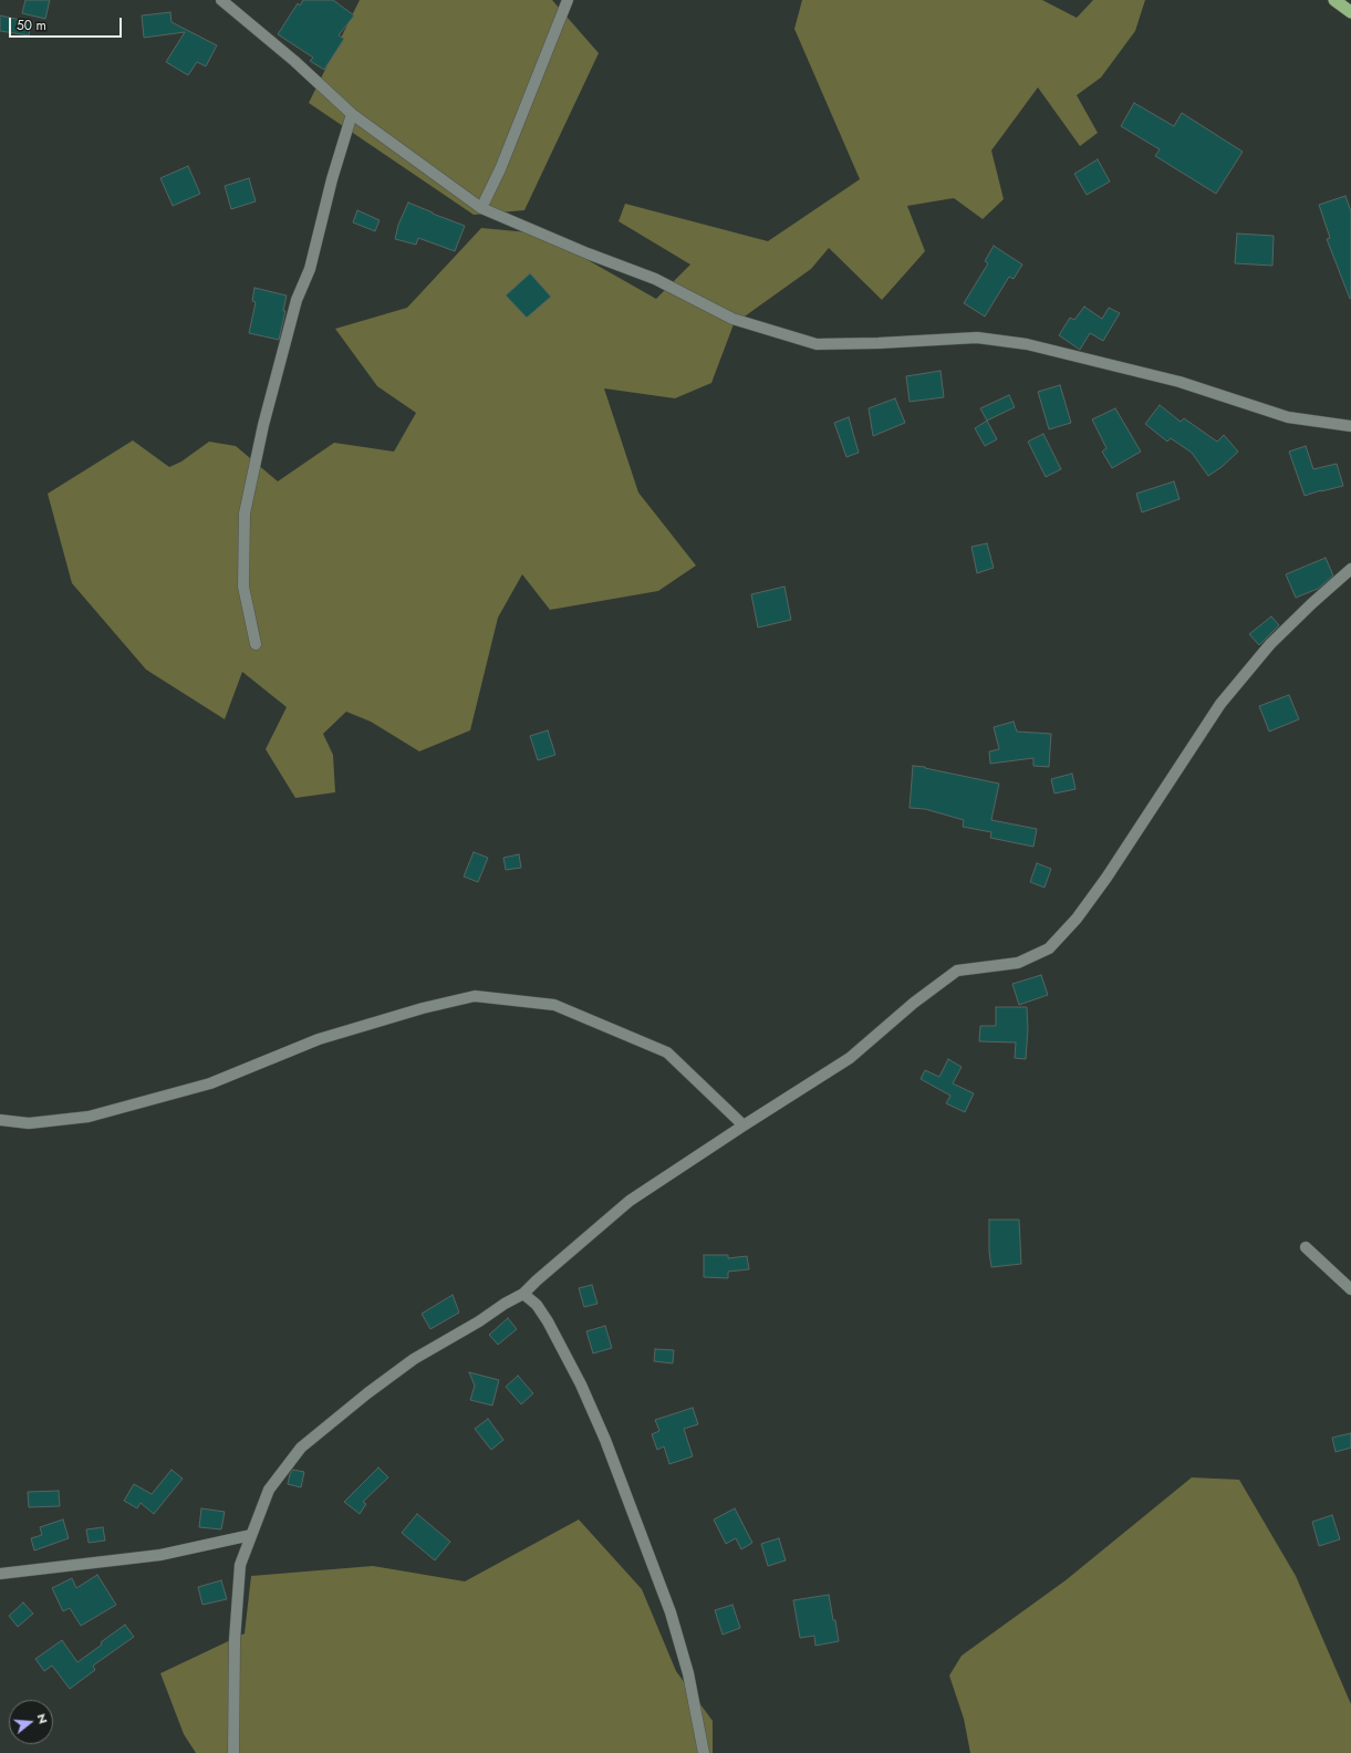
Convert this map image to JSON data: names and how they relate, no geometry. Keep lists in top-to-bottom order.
{
  "scale_bar": "50 m",
  "north": "right"
}
